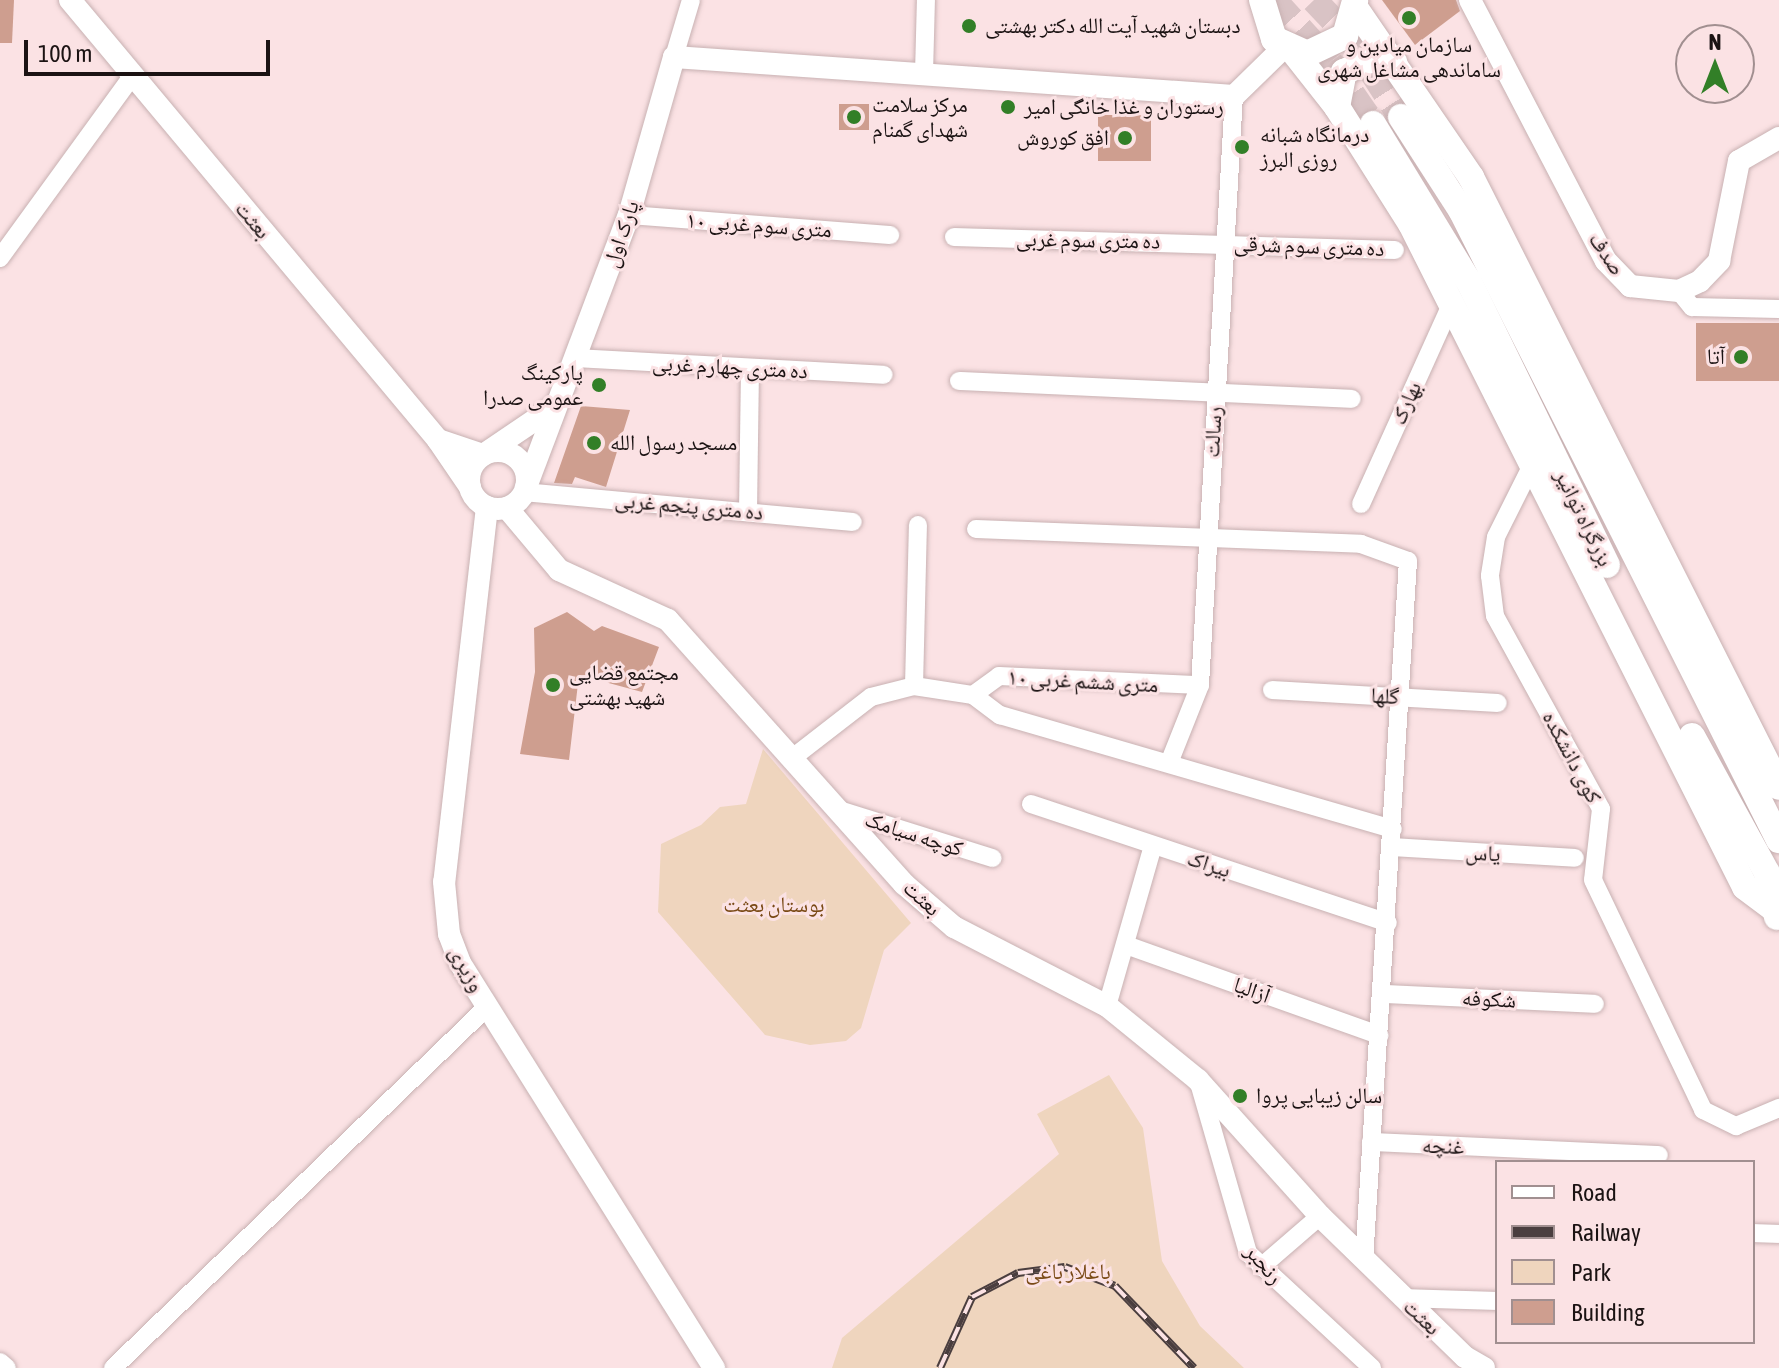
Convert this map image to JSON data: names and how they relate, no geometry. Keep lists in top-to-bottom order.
{
  "streets": {
    "highway": ["بزرگراه توانیر"],
    "main road": [
      "بعثت",
      "پارک اول",
      "صدف",
      "وزیری"
    ],
    "street": [
      "۱۰ متری سوم غربی",
      "ده متری سوم غربی",
      "ده متری سوم شرقی",
      "ده متری چهارم غربی",
      "بهارک",
      "رسالت",
      "ده متری پنجم غربی",
      "۱۰ متری ششم غربی",
      "گلها",
      "کوی دانشکده",
      "کوچه سیامک",
      "یاس",
      "بیراک",
      "آزالیا",
      "شکوفه",
      "غنچه",
      "رنجبر"
    ]
  },
  "crossings": [
    ["بعثت", "پارک اول"],
    ["بعثت", "ده متری پنجم غربی"],
    ["بعثت", "کوچه سیامک"],
    ["بعثت", "وزیری"],
    ["بعثت", "رنجبر"],
    ["۱۰ متری سوم غربی", "پارک اول"],
    ["پارک اول", "ده متری چهارم غربی"],
    ["پارک اول", "ده متری پنجم غربی"],
    ["پارک اول", "وزیری"],
    ["ده متری سوم غربی", "ده متری سوم شرقی"],
    ["ده متری سوم غربی", "رسالت"],
    ["ده متری سوم شرقی", "رسالت"],
    ["رسالت", "۱۰ متری ششم غربی"],
    ["ده متری پنجم غربی", "وزیری"]
  ],
  "parks": ["بوستان بعثت", "باغلار باغی"],
  "places": [
    "سازمان میادین و ساماندهی مشاغل شهری",
    "دبستان شهید آیت الله دکتر بهشتی",
    "رستوران و غذا خانگی امیر",
    "مرکز سلامت شهدای گمنام",
    "افق کوروش",
    "درمانگاه شبانه روزی البرز",
    "آتا",
    "پارکینگ عمومی صدرا",
    "مسجد رسول الله",
    "مجتمع قضایی شهید بهشتی",
    "سالن زيبايى پروا"
  ],
  "legend": [
    "Road",
    "Railway",
    "Park",
    "Building"
  ],
  "scale_bar": "100 m",
  "north": "top"
}
